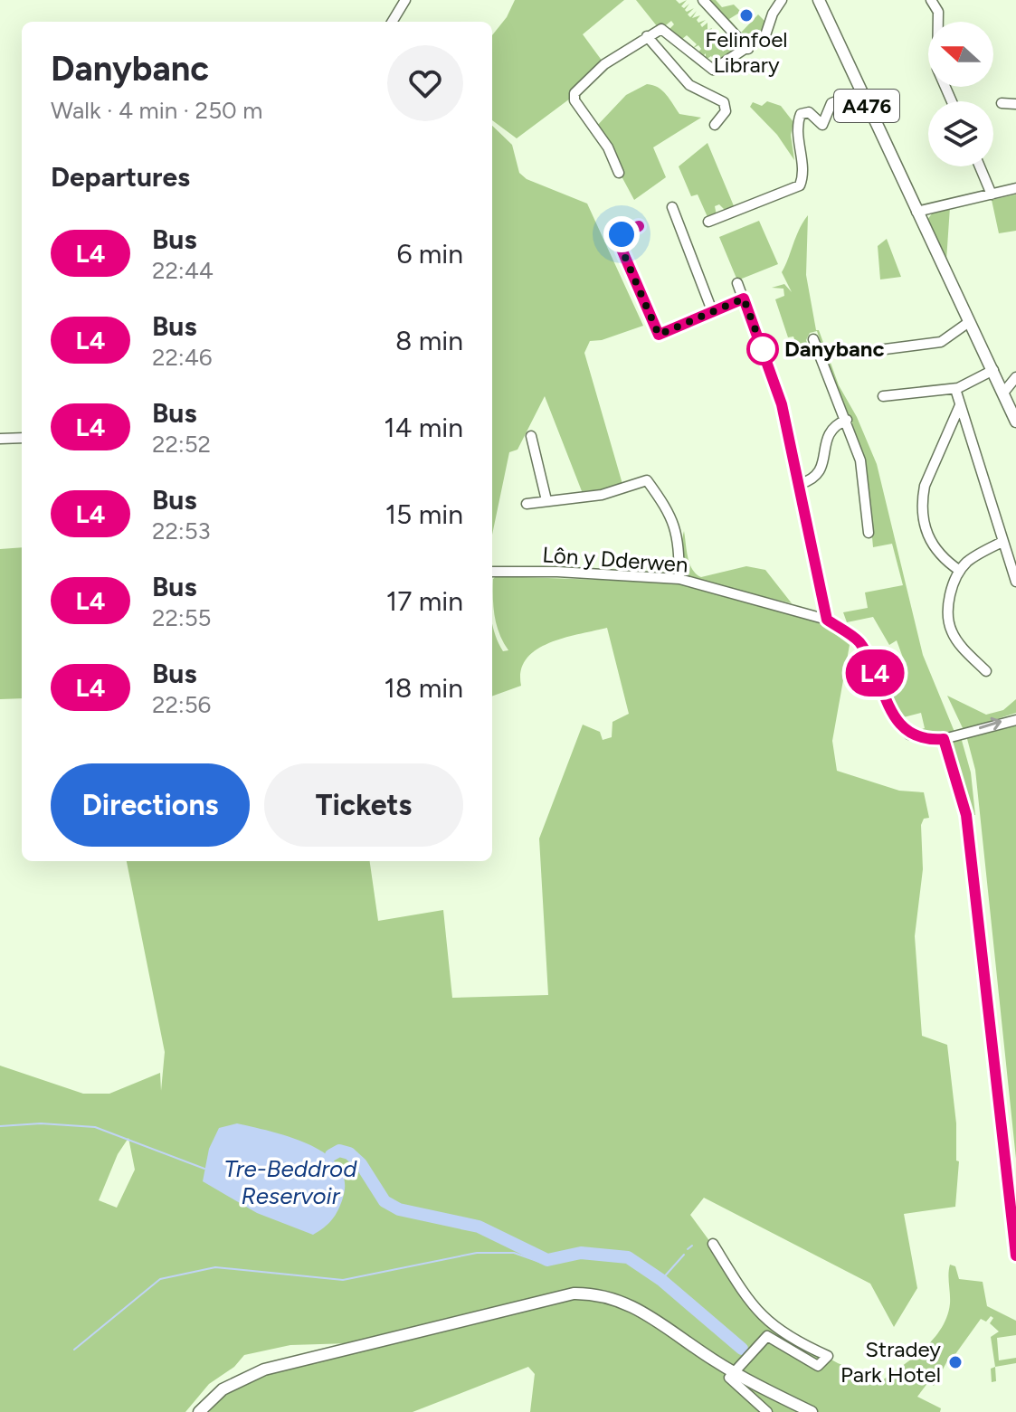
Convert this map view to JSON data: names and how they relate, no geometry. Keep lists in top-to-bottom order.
{
  "streets": {
    "main road": ["A476"],
    "street": ["Lôn y Dderwen"]
  },
  "water": ["Tre-Beddrod Reservoir"],
  "places": ["Felinfoel Library", "Danybanc", "Stradey Park Hotel"],
  "lines": ["bus line L4"],
  "north": "left",
  "page": {
    "on_map": "L4",
    "heading": [
      ["Danybanc", "Walk · 4 min · 250 m"],
      "Departures"
    ],
    "list": [
      {
        "mark": "L4",
        "name": "Bus",
        "note": "22:44",
        "value": "6 min"
      },
      {
        "mark": "L4",
        "name": "Bus",
        "note": "22:46",
        "value": "8 min"
      },
      {
        "mark": "L4",
        "name": "Bus",
        "note": "22:52",
        "value": "14 min"
      },
      {
        "mark": "L4",
        "name": "Bus",
        "note": "22:53",
        "value": "15 min"
      },
      {
        "mark": "L4",
        "name": "Bus",
        "note": "22:55",
        "value": "17 min"
      },
      {
        "mark": "L4",
        "name": "Bus",
        "note": "22:56",
        "value": "18 min"
      }
    ],
    "buttons": ["Directions", "Tickets"]
  }
}
